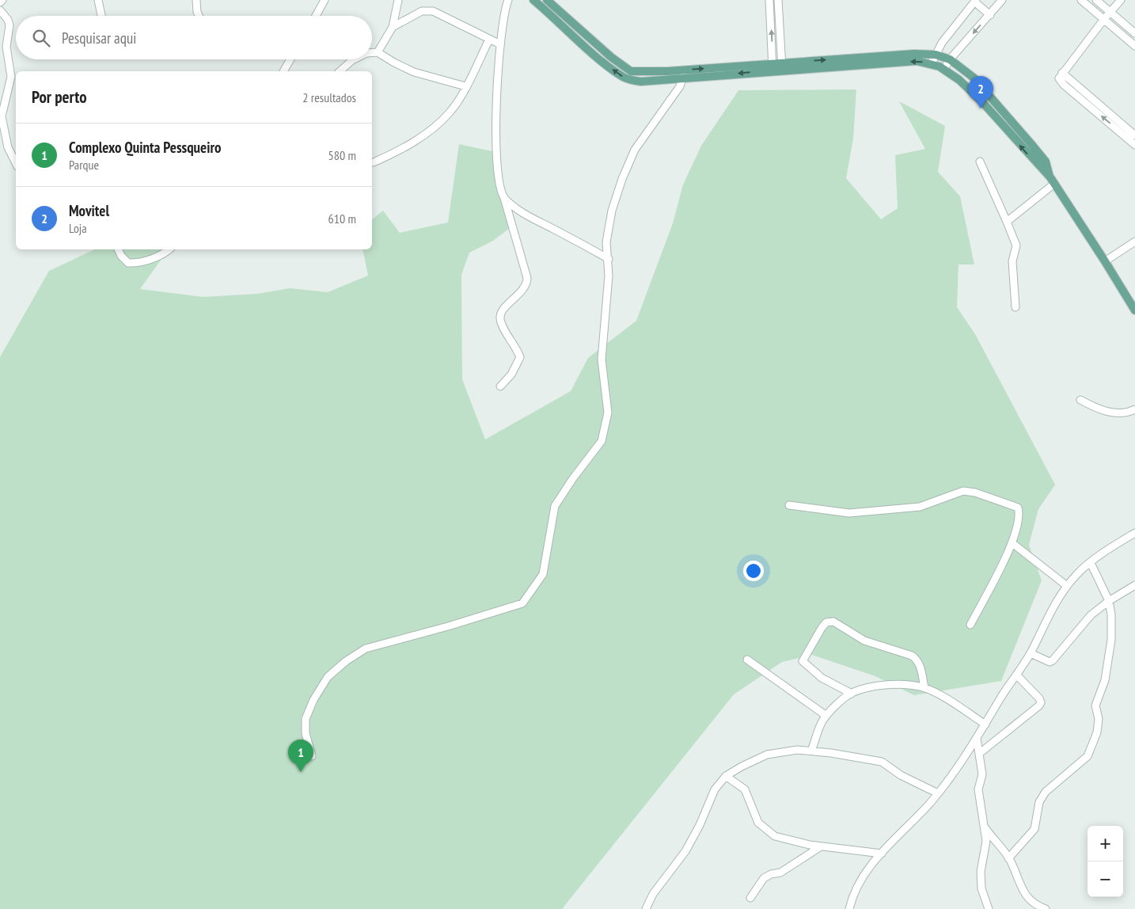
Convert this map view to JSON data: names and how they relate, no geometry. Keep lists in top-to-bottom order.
{
  "page": {
    "search": "Pesquisar aqui",
    "heading": ["Por perto", "2 resultados"],
    "pins": ["2", "1"],
    "list": [
      {
        "mark": "1",
        "name": "Complexo Quinta Pessqueiro",
        "note": "Parque",
        "value": "580 m"
      },
      {
        "mark": "2",
        "name": "Movitel",
        "note": "Loja",
        "value": "610 m"
      }
    ],
    "map_buttons": ["+", "−"]
  }
}
